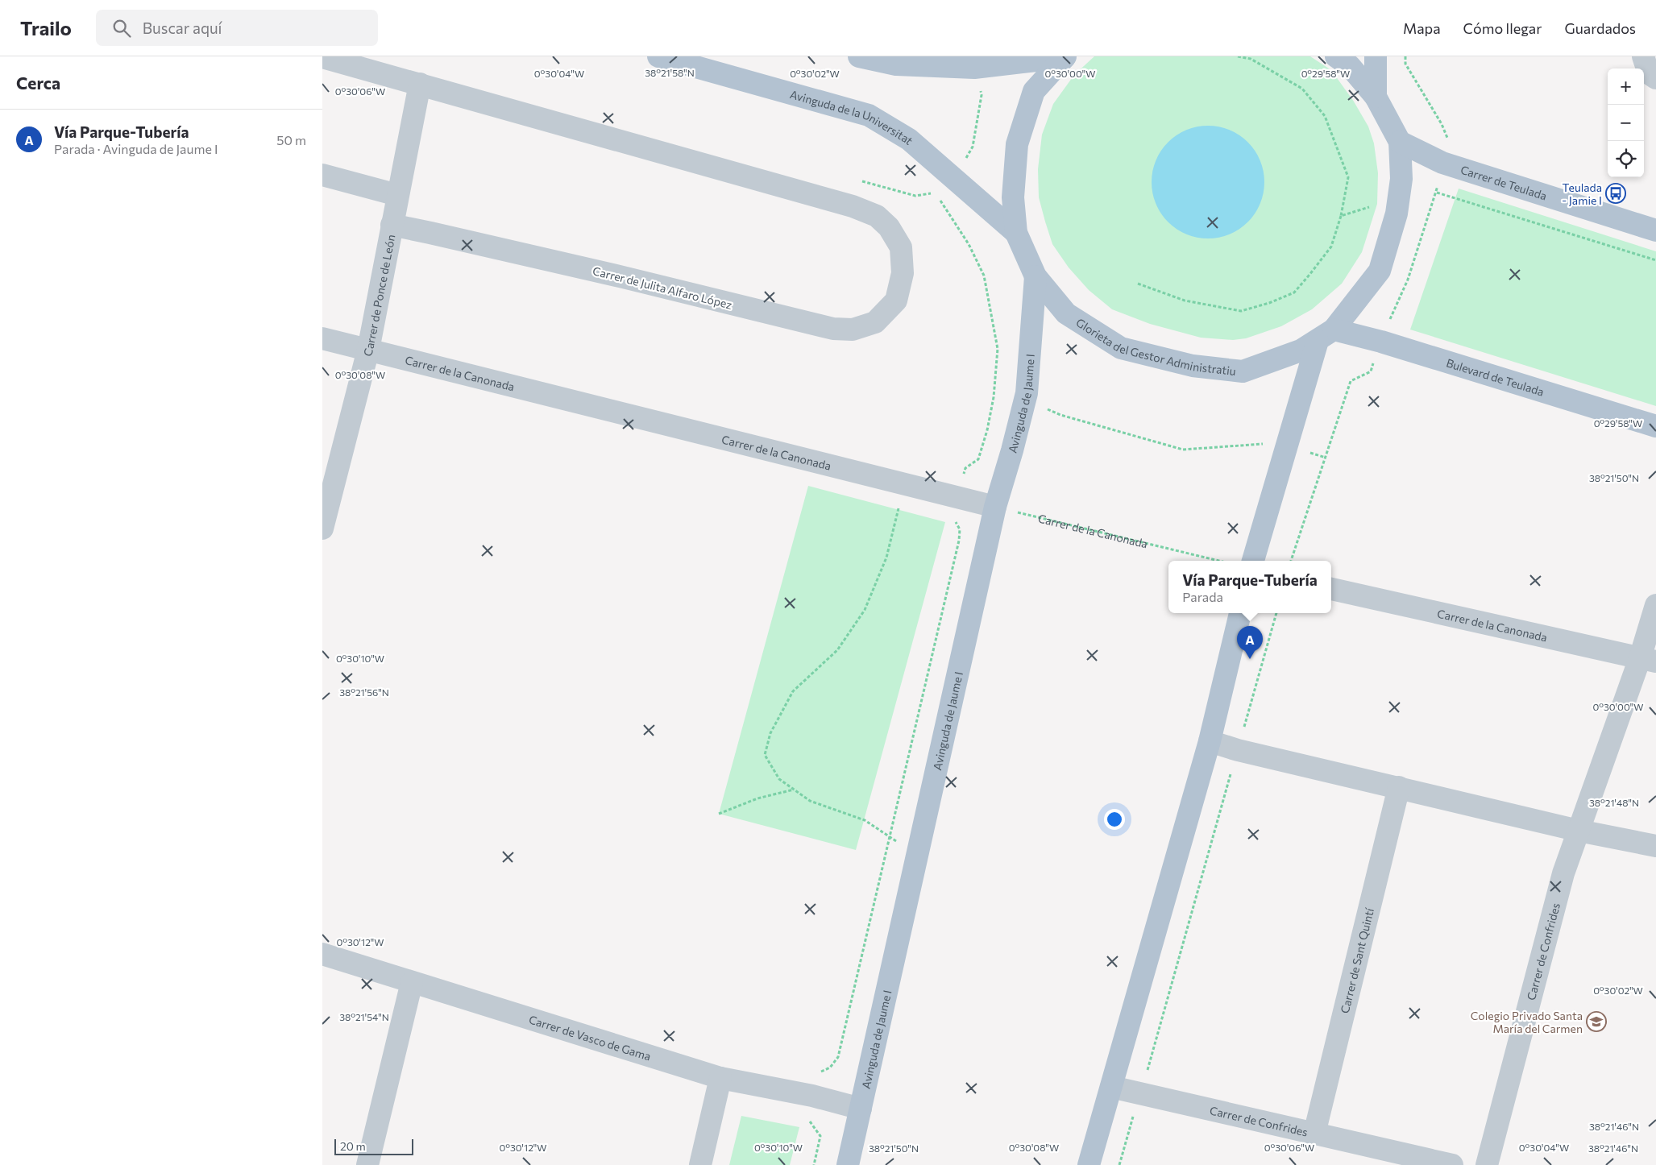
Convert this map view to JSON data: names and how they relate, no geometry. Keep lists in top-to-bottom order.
{
  "streets": {
    "main road": [
      "Avinguda de la Universitat",
      "Carrer de Teulada",
      "Glorieta del Gestor Administratiu",
      "Bulevard de Teulada",
      "Avinguda de Jaume I"
    ],
    "street": [
      "Carrer de Julita Alfaro López",
      "Carrer de Ponce de León",
      "Carrer de la Canonada",
      "Carrer de Confrides",
      "Carrer de Sant Quintí",
      "Carrer de Vasco de Gama"
    ]
  },
  "crossings": [
    ["Avinguda de la Universitat", "Glorieta del Gestor Administratiu"],
    ["Carrer de Teulada", "Glorieta del Gestor Administratiu"],
    ["Carrer de Julita Alfaro López", "Carrer de Ponce de León"],
    ["Carrer de Ponce de León", "Carrer de la Canonada"],
    ["Glorieta del Gestor Administratiu", "Bulevard de Teulada"],
    ["Glorieta del Gestor Administratiu", "Avinguda de Jaume I"],
    ["Carrer de la Canonada", "Avinguda de Jaume I"],
    ["Carrer de la Canonada", "Carrer de Confrides"],
    ["Avinguda de Jaume I", "Carrer de Vasco de Gama"],
    ["Carrer de Confrides", "Carrer de Sant Quintí"]
  ],
  "places": {
    "bus stop": ["Teulada - Jamie I"],
    "school or university": ["Colegio Privado Santa María del Carmen"]
  },
  "scale_bar": "20 m",
  "page": {
    "header": "Trailo",
    "search": "Buscar aquí",
    "nav": ["Mapa", "Cómo llegar", "Guardados"],
    "heading": "Cerca",
    "map_buttons": ["+", "−"],
    "list": [
      {
        "mark": "A",
        "name": "Vía Parque-Tubería",
        "note": "Parada · Avinguda de Jaume I",
        "value": "50 m"
      }
    ],
    "popup": ["Vía Parque-Tubería", "Parada"],
    "pins": "A",
    "scale": "20 m"
  },
  "coordinates": [
    "38°21'58\"N",
    "0°30'04\"W",
    "0°30'02\"W",
    "0°30'00\"W",
    "0°29'58\"W",
    "0°30'06\"W",
    "0°30'08\"W",
    "38°21'50\"N",
    "0°30'10\"W",
    "38°21'56\"N",
    "38°21'48\"N",
    "0°30'12\"W",
    "38°21'54\"N",
    "38°21'46\"N"
  ]
}
